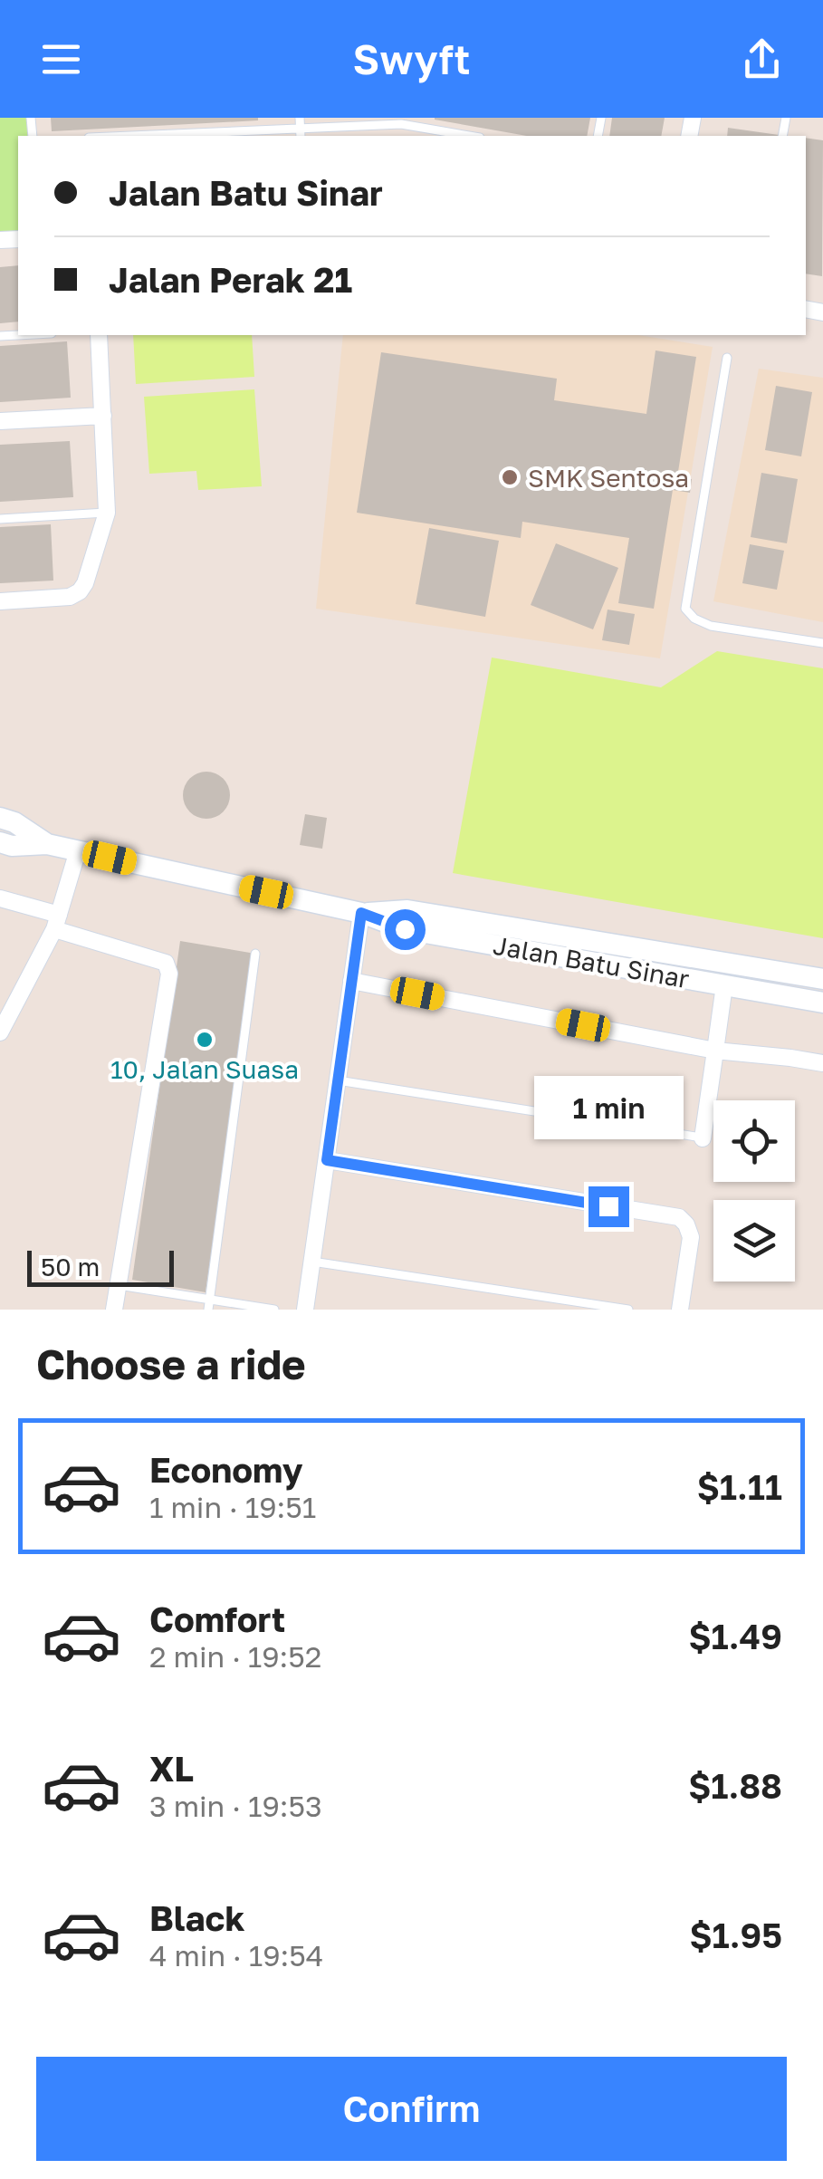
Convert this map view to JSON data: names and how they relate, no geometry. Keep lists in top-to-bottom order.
{
  "streets": {
    "street": ["Jalan Batu Sinar"]
  },
  "places": ["SMK Sentosa", "10, Jalan Suasa"],
  "scale_bar": "50 m",
  "page": {
    "header": "Swyft",
    "banner": ["Jalan Batu Sinar", "Jalan Perak 21"],
    "bubble": "1 min",
    "scale": "50 m",
    "heading": "Choose a ride",
    "list": [
      {
        "name": "Economy",
        "note": "1 min · 19:51",
        "value": "$1.11"
      },
      {
        "name": "Comfort",
        "note": "2 min · 19:52",
        "value": "$1.49"
      },
      {
        "name": "XL",
        "note": "3 min · 19:53",
        "value": "$1.88"
      },
      {
        "name": "Black",
        "note": "4 min · 19:54",
        "value": "$1.95"
      }
    ],
    "buttons": "Confirm"
  }
}
